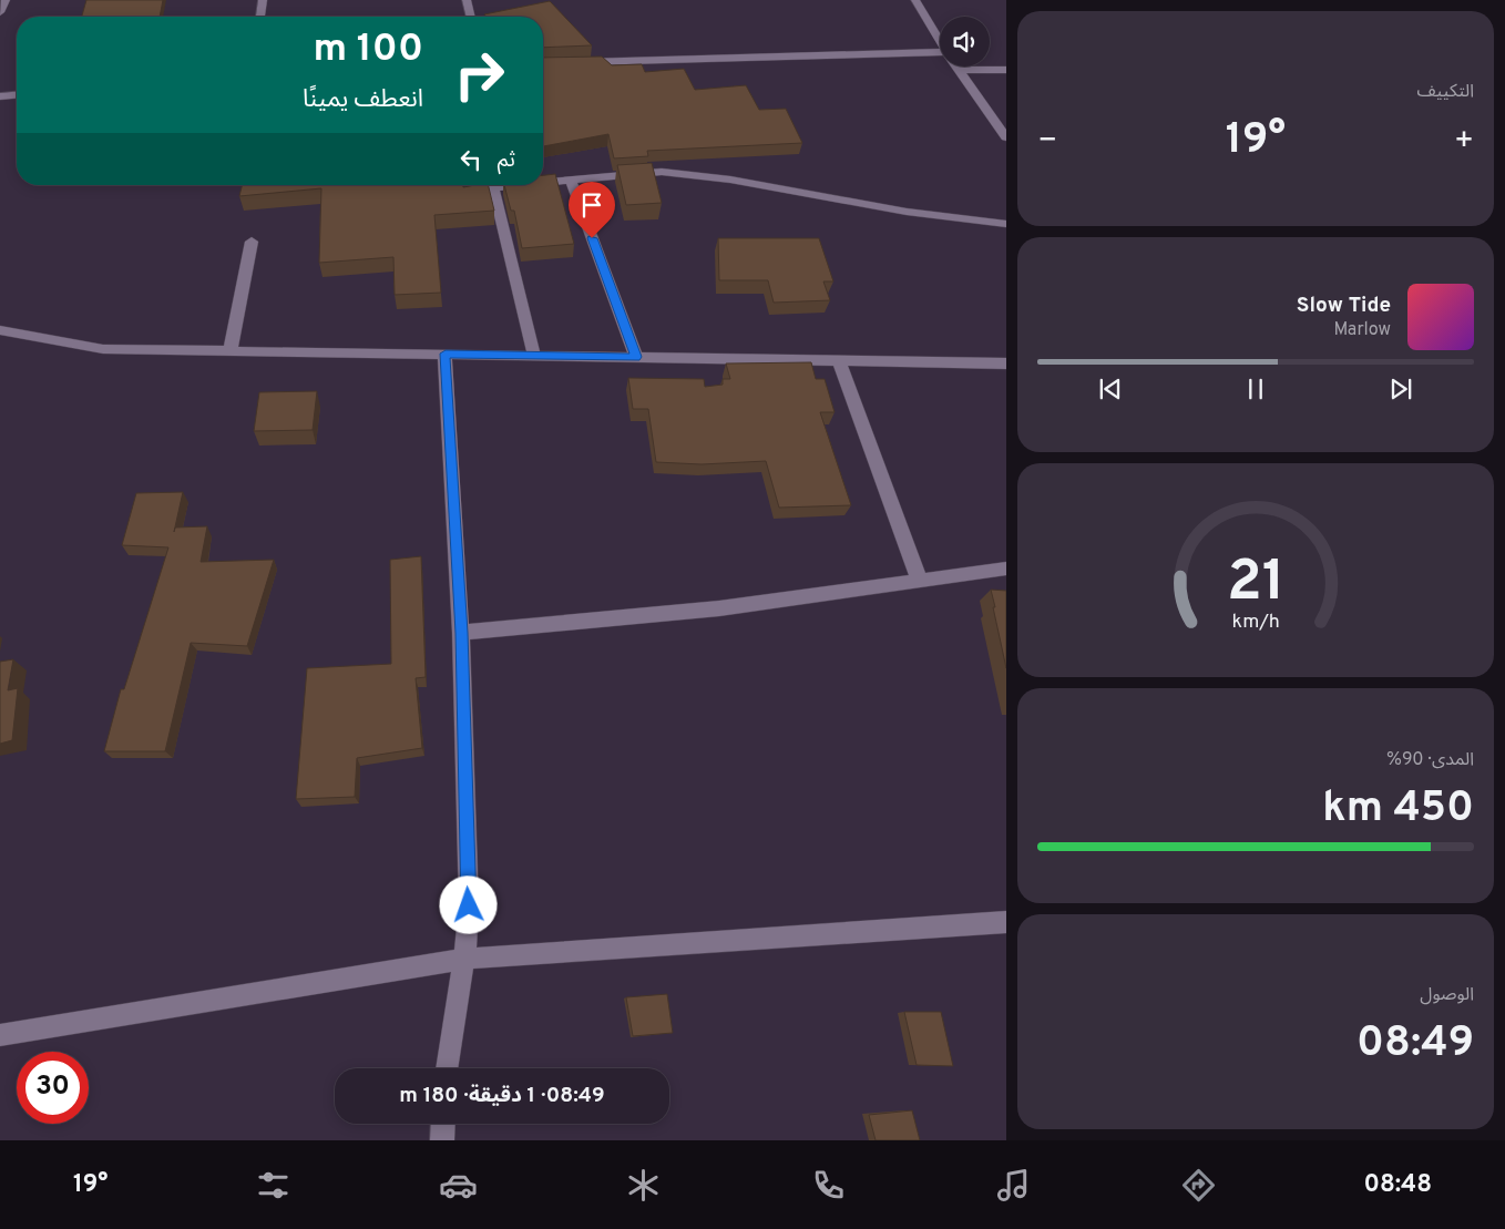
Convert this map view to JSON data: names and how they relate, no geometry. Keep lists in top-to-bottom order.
{
  "page": {
    "tile": [
      "التكييف",
      ["المدى · 90%", "450 km"],
      ["الوصول", "08:49"]
    ],
    "turn": ["100 m", "انعطف يمينًا"],
    "heat": ["−", "19°", "+"],
    "then": "ثم",
    "song": ["Slow Tide", "Marlow"],
    "limit": "30",
    "trip": "08:49 · 1 دقيقة · 180 m",
    "tabs": ["08:48", "19°"],
    "gauge": ["21", "km/h"]
  }
}
